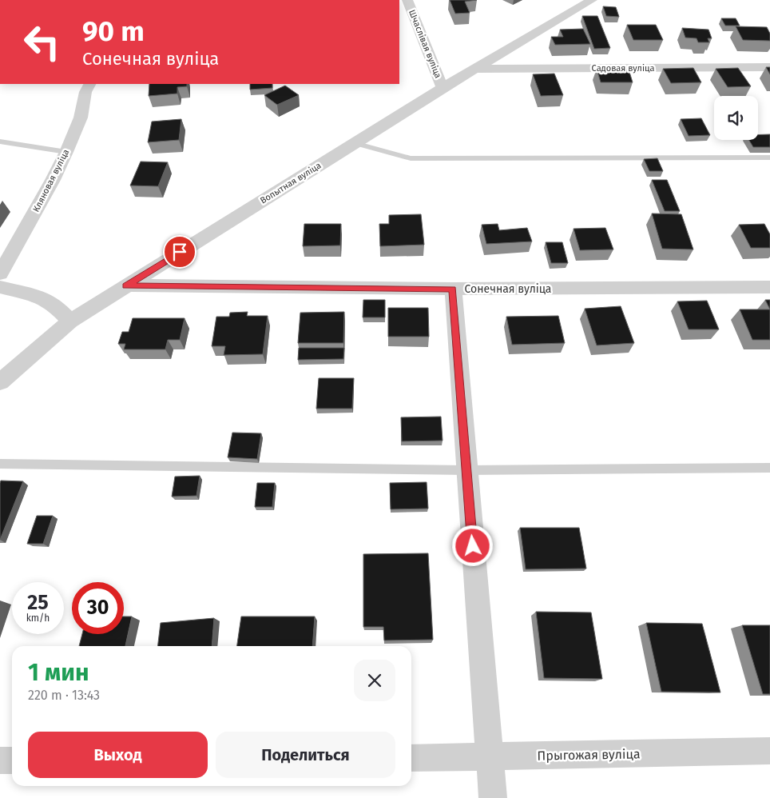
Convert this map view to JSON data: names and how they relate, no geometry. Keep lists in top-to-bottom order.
{
  "streets": {
    "street": [
      "Шчаслівая вуліца",
      "Садовая вуліца",
      "Кляновая вуліца",
      "Вопытная вуліца",
      "Сонечная вуліца",
      "Прыгожая вуліца"
    ]
  },
  "crossings": [
    ["Шчаслівая вуліца", "Вопытная вуліца"],
    ["Садовая вуліца", "Вопытная вуліца"],
    ["Вопытная вуліца", "Сонечная вуліца"]
  ],
  "page": {
    "turn": ["90 m", "Сонечная вуліца"],
    "speed": "25 km/h",
    "limit": "30",
    "heading": ["1 мин", "220 m · 13:43"],
    "buttons": ["Выход", "Поделиться"]
  }
}
